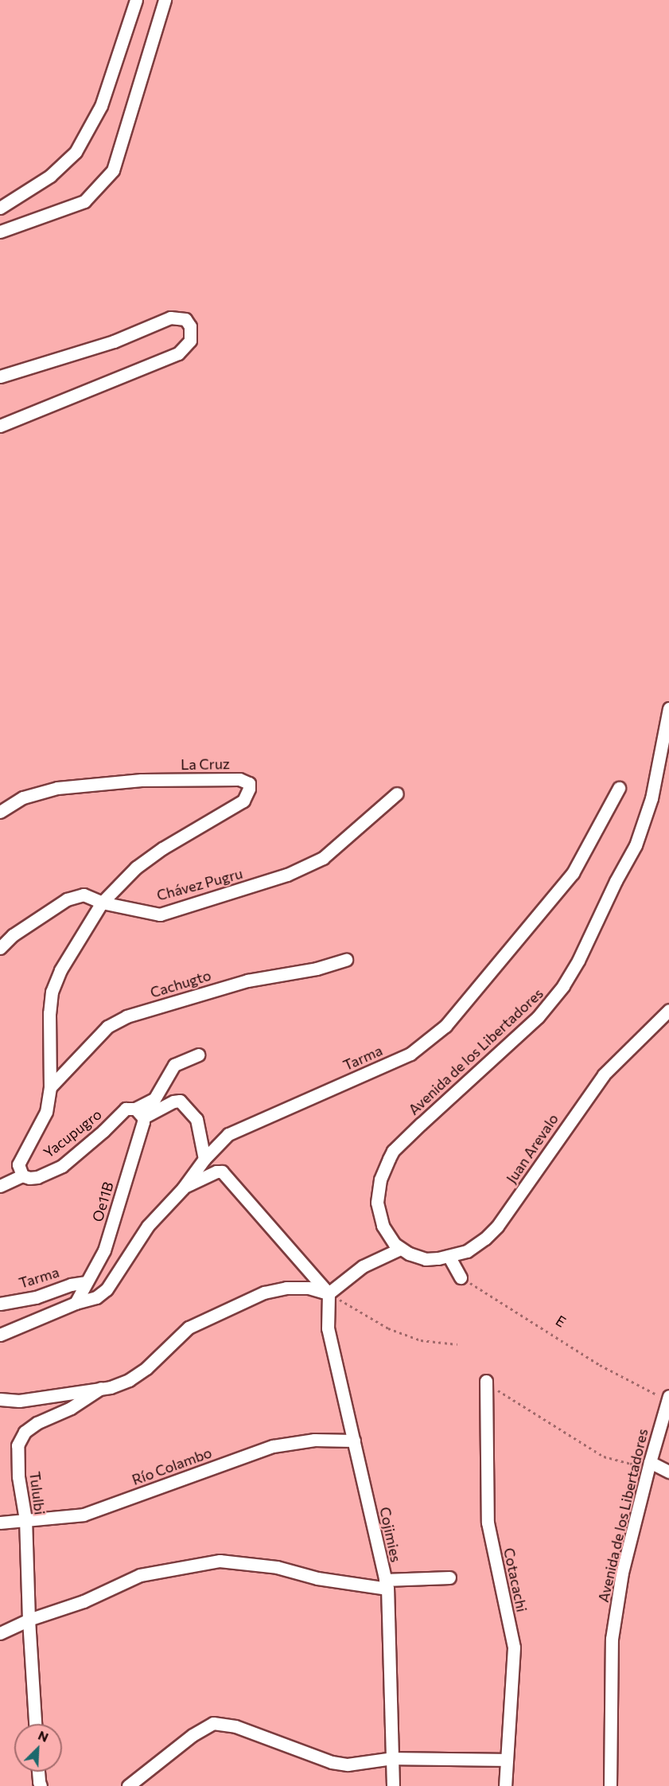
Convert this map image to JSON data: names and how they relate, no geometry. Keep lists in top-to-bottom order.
{
  "streets": {
    "street": [
      "La Cruz",
      "Chávez Pugru",
      "Cachugto",
      "Avenida de los Libertadores",
      "Tarma",
      "Yacupugro",
      "Juan Arevalo",
      "Oe11B",
      "Río Colambo",
      "Tululbi",
      "Cojimies",
      "Cotacachi"
    ],
    "path": ["E"]
  },
  "crossings": [
    ["La Cruz", "Chávez Pugru"],
    ["Avenida de los Libertadores", "Juan Arevalo"],
    ["Avenida de los Libertadores", "E"],
    ["Tarma", "Oe11B"],
    ["Yacupugro", "Oe11B"],
    ["Río Colambo", "Tululbi"],
    ["Río Colambo", "Cojimies"]
  ],
  "north": "top right"
}
